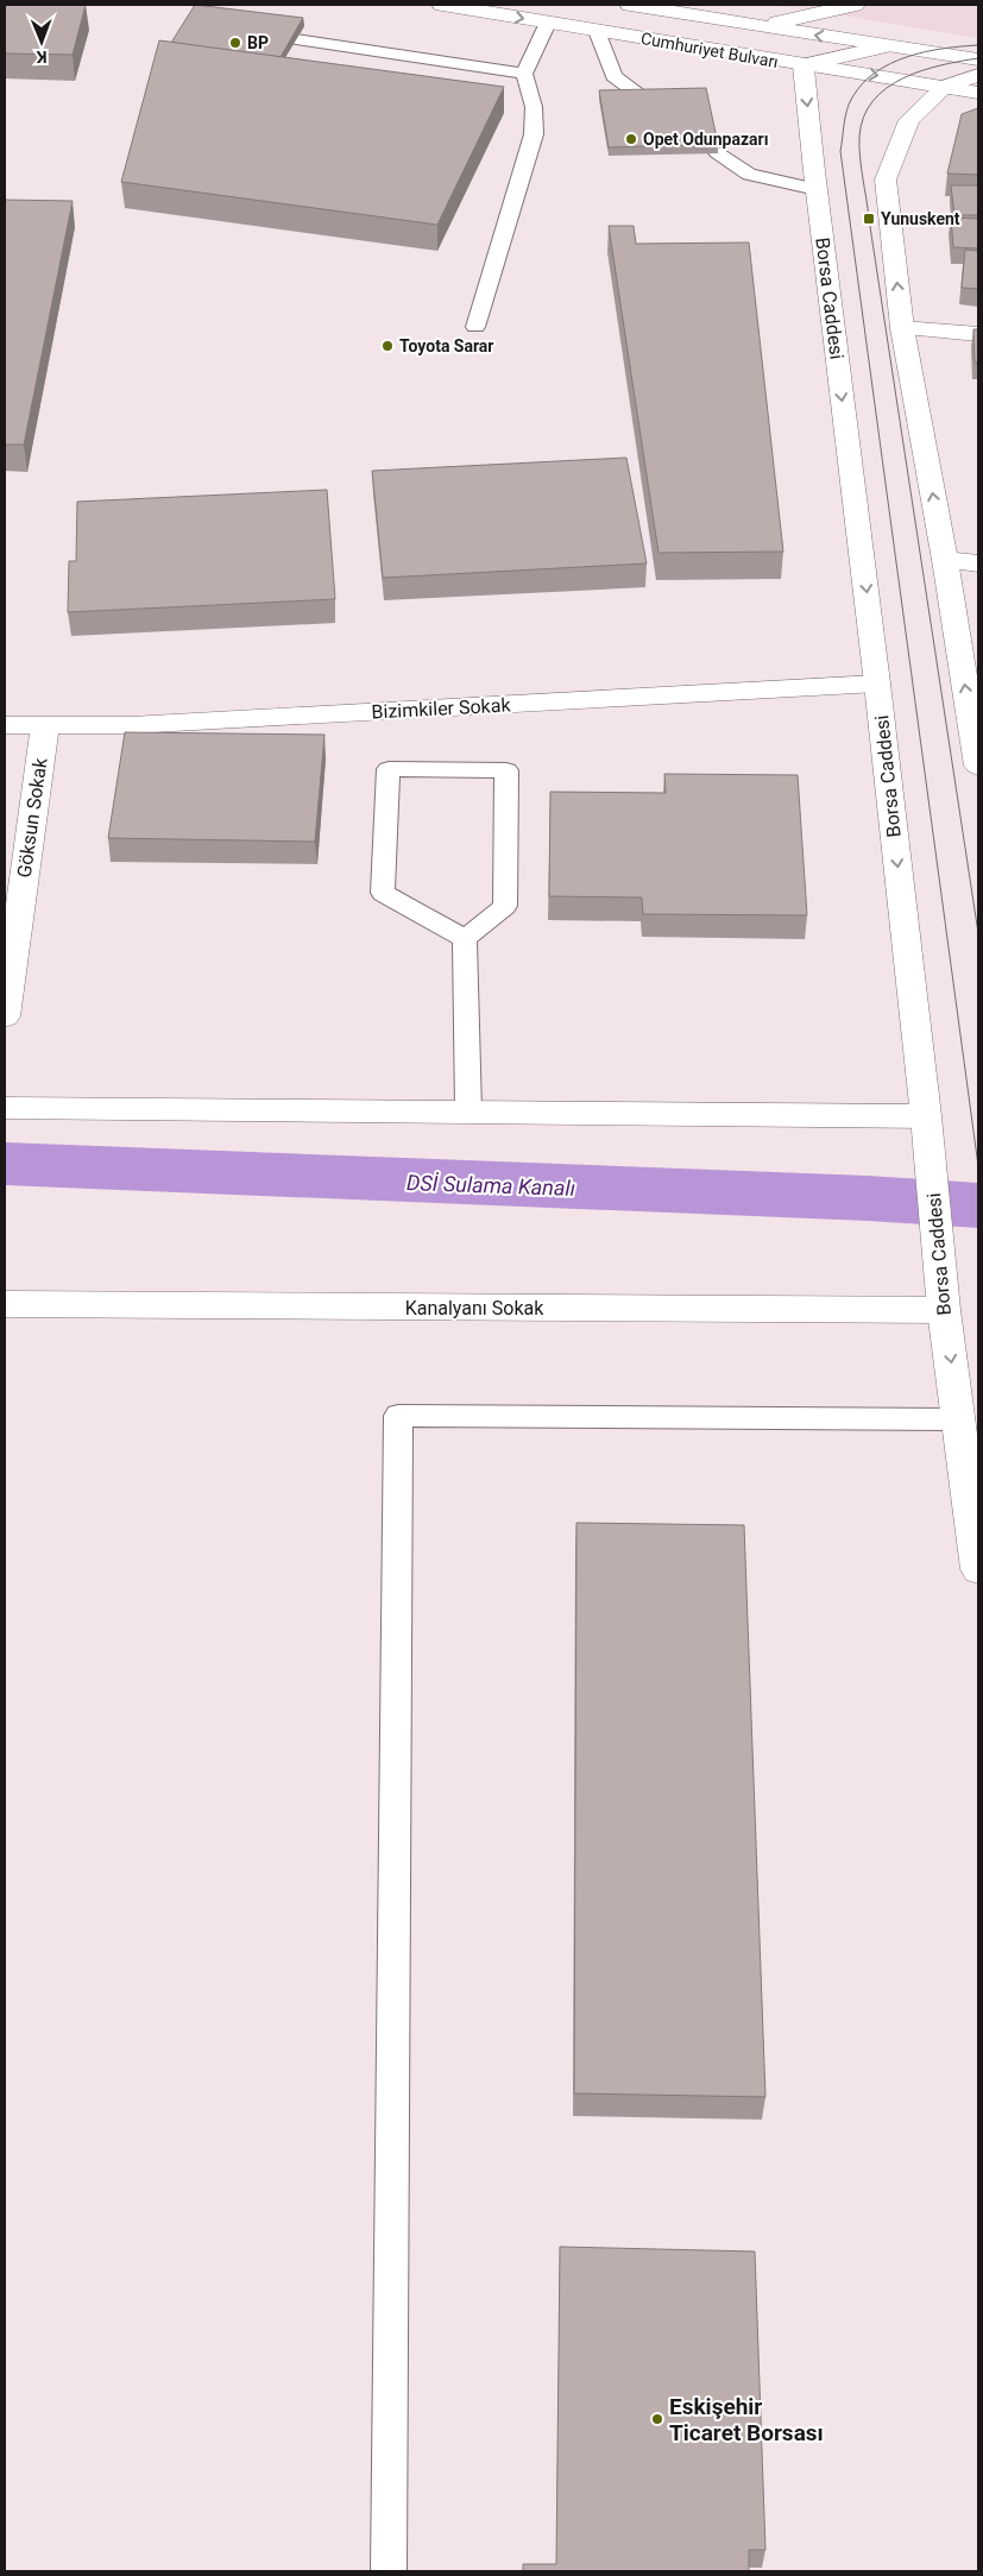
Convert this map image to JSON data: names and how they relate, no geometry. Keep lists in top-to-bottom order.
{
  "streets": {
    "main road": [
      "Cumhuriyet Bulvarı",
      "Borsa Caddesi",
      "Bizimkiler Sokak",
      "Göksun Sokak",
      "Kanalyanı Sokak"
    ]
  },
  "crossings": [
    ["Cumhuriyet Bulvarı", "Borsa Caddesi"],
    ["Borsa Caddesi", "Bizimkiler Sokak"],
    ["Borsa Caddesi", "Kanalyanı Sokak"],
    ["Bizimkiler Sokak", "Göksun Sokak"]
  ],
  "water": ["DSİ Sulama Kanalı"],
  "places": {
    "other": [
      "BP",
      "Opet Odunpazarı",
      "Toyota Sarar",
      "Eskişehir Ticaret Borsası"
    ],
    "transit": ["Yunuskent"]
  },
  "north": "bottom"
}
